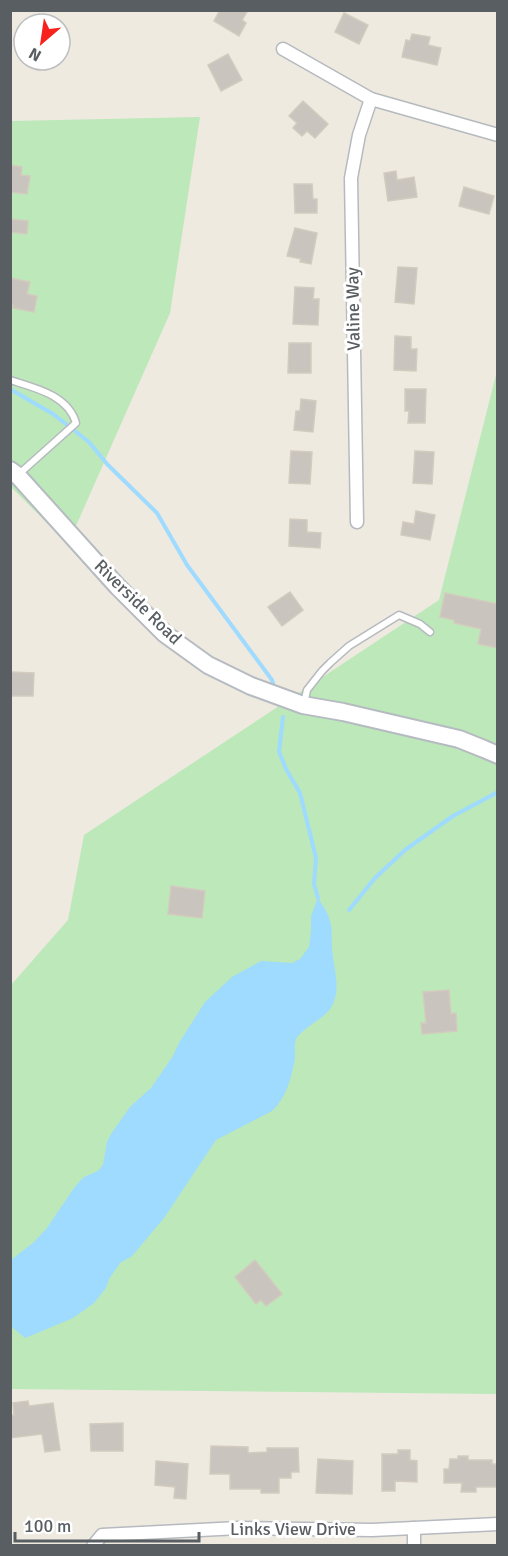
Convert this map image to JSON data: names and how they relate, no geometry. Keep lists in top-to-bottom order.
{
  "streets": {
    "street": ["Valine Way", "Riverside Road", "Links View Drive"]
  },
  "scale_bar": "100 m",
  "north": "bottom left"
}
